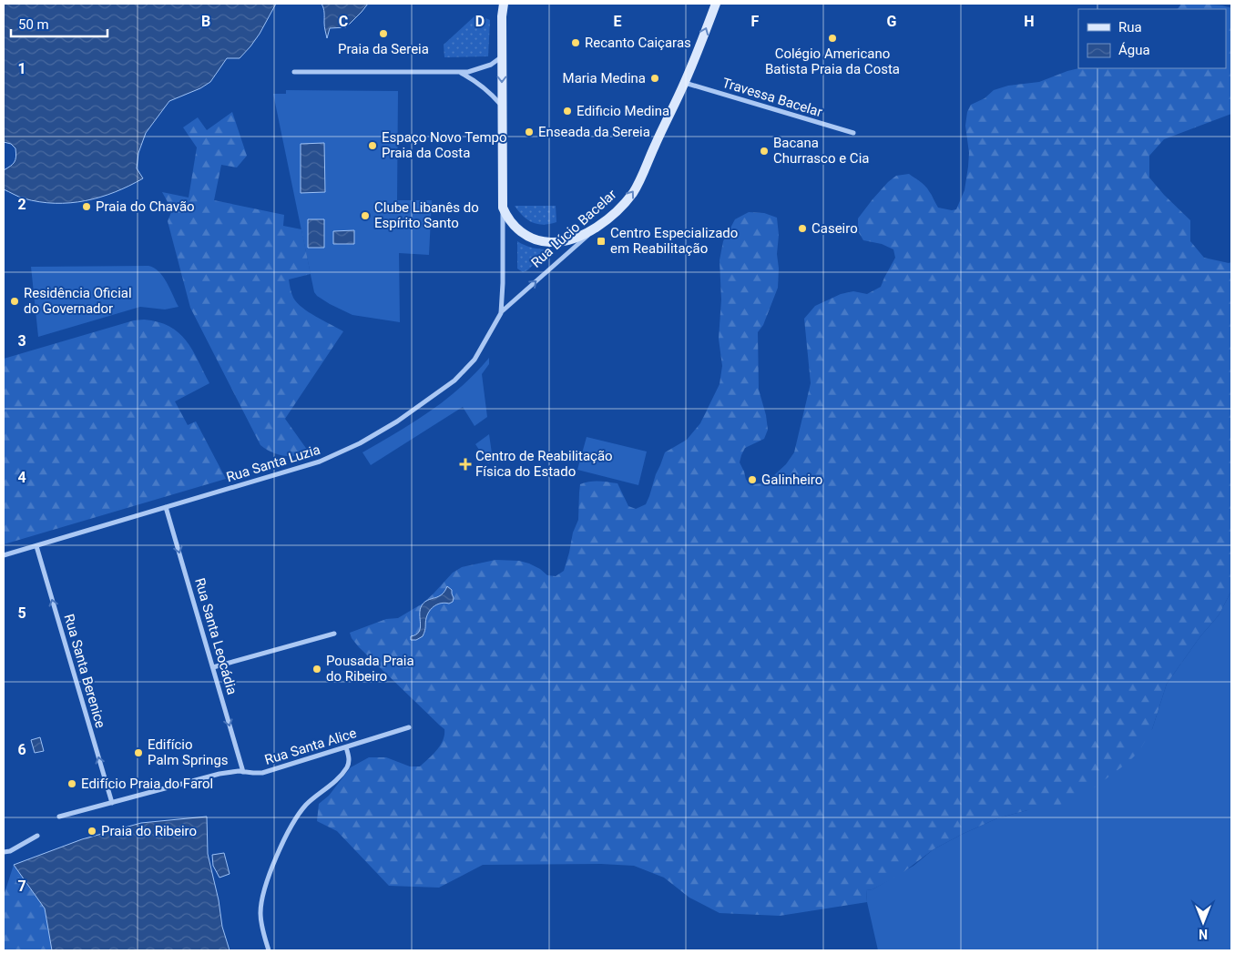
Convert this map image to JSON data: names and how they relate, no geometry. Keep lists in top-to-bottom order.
{
  "streets": {
    "street": [
      "Travessa Bacelar",
      "Rua Lúcio Bacelar",
      "Rua Santa Luzia",
      "Rua Santa Leocádia",
      "Rua Santa Berenice",
      "Rua Santa Alice"
    ]
  },
  "crossings": [
    ["Travessa Bacelar", "Rua Lúcio Bacelar"],
    ["Rua Lúcio Bacelar", "Rua Santa Luzia"],
    ["Rua Santa Luzia", "Rua Santa Leocádia"],
    ["Rua Santa Luzia", "Rua Santa Berenice"],
    ["Rua Santa Leocádia", "Rua Santa Alice"],
    ["Rua Santa Berenice", "Rua Santa Alice"]
  ],
  "one_way": ["Rua Lúcio Bacelar", "Rua Santa Leocádia", "Rua Santa Berenice"],
  "places": {
    "other": [
      "Praia da Sereia",
      "Colégio Americano Batista Praia da Costa",
      "Recanto Caiçaras",
      "Maria Medina",
      "Edificio Medina",
      "Enseada da Sereia",
      "Espaço Novo Tempo Praia da Costa",
      "Bacana Churrasco e Cia",
      "Praia do Chavão",
      "Clube Libanês do Espírito Santo",
      "Caseiro",
      "Residência Oficial do Governador",
      "Galinheiro",
      "Pousada Praia do Ribeiro",
      "Edifício Palm Springs",
      "Edifício Praia do Farol",
      "Praia do Ribeiro"
    ],
    "transit": ["Centro Especializado em Reabilitação"],
    "health": ["Centro de Reabilitação Física do Estado"]
  },
  "legend": ["Rua", "Água"],
  "scale_bar": "50 m",
  "north": "bottom",
  "grid": {
    "columns": [
      "B",
      "C",
      "D",
      "E",
      "F",
      "G",
      "H"
    ],
    "rows": [
      "1",
      "2",
      "3",
      "4",
      "5",
      "6",
      "7"
    ]
  }
}
